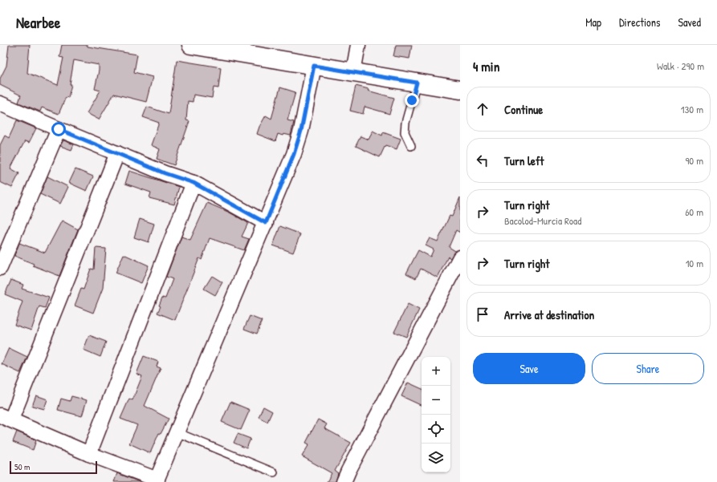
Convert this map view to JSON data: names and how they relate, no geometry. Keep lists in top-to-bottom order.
{
  "scale_bar": "50 m",
  "page": {
    "header": "Nearbee",
    "nav": ["Map", "Directions", "Saved"],
    "heading": ["4 min", "Walk · 290 m"],
    "list": [
      ["Continue", "130 m"],
      ["Turn left", "90 m"],
      ["Turn right", "Bacolod-Murcia Road", "60 m"],
      ["Turn right", "10 m"],
      "Arrive at destination"
    ],
    "buttons": ["Save", "Share"],
    "map_buttons": ["+", "−"],
    "scale": "50 m"
  }
}
